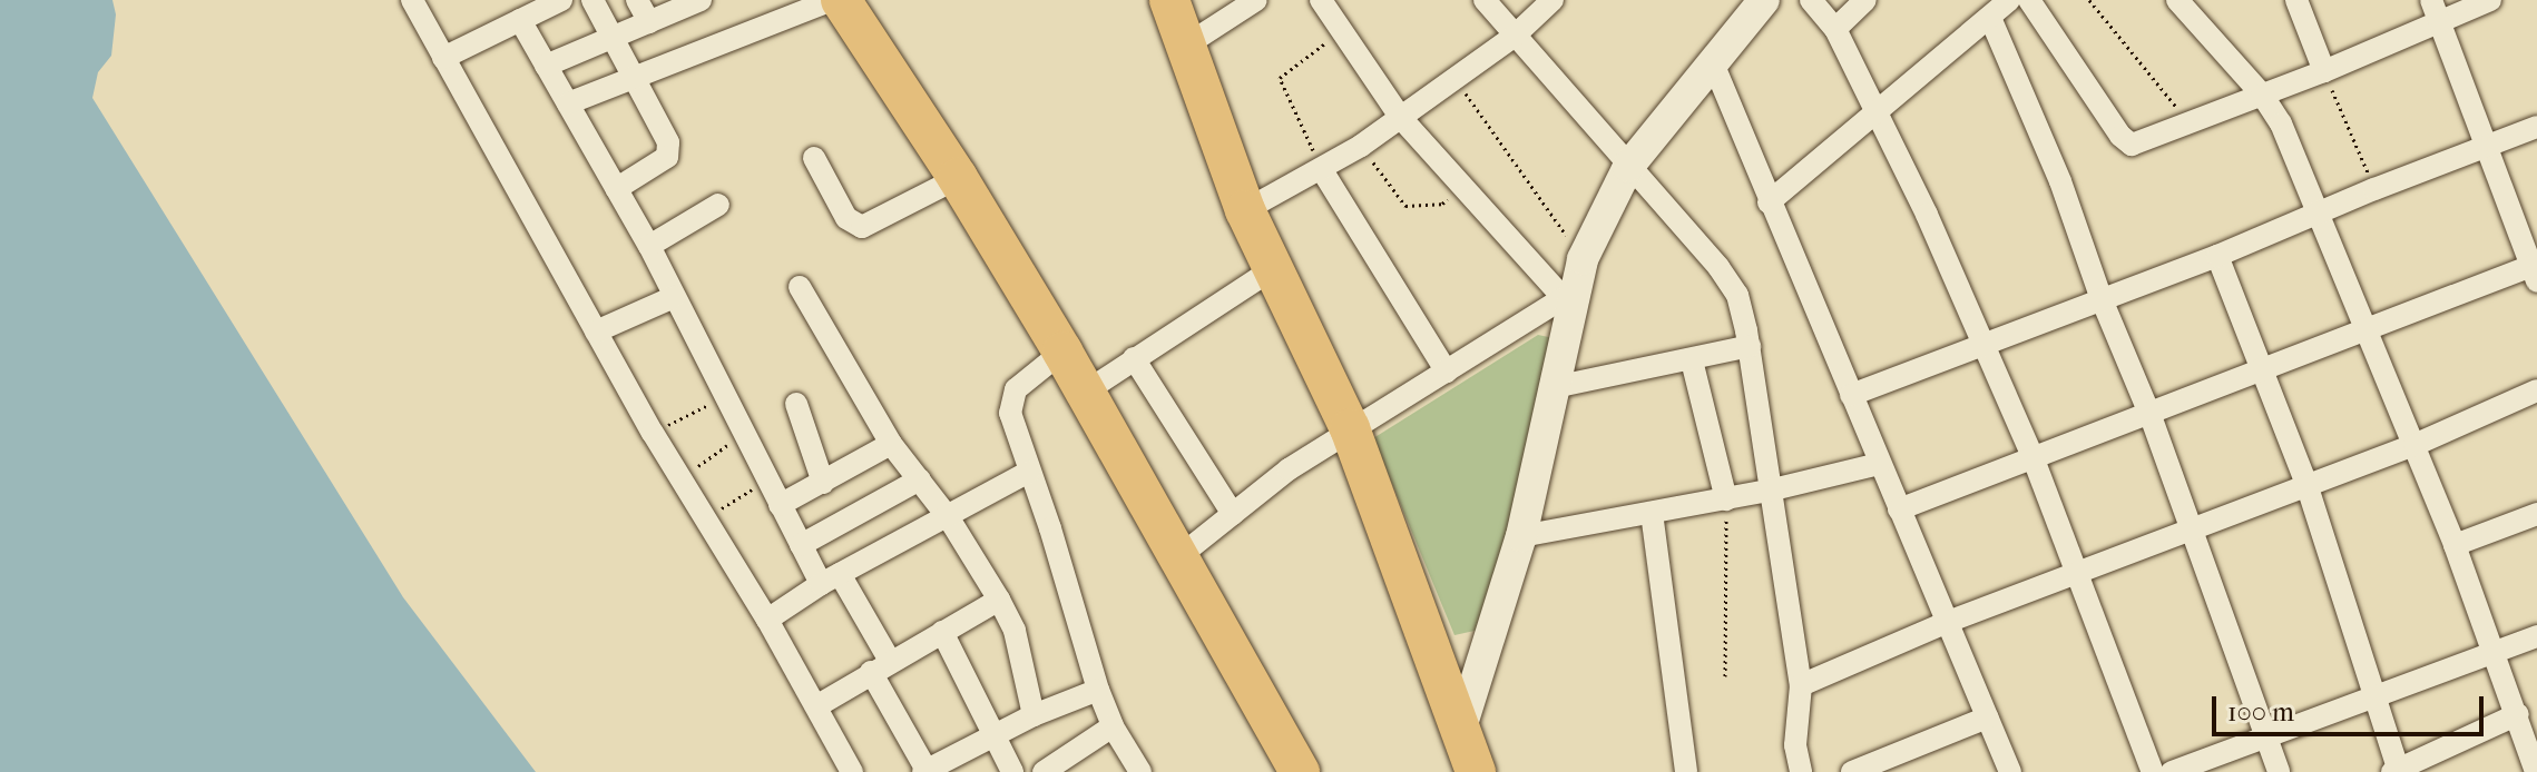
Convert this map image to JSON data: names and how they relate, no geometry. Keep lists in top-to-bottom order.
{
  "scale_bar": "100 m"
}
